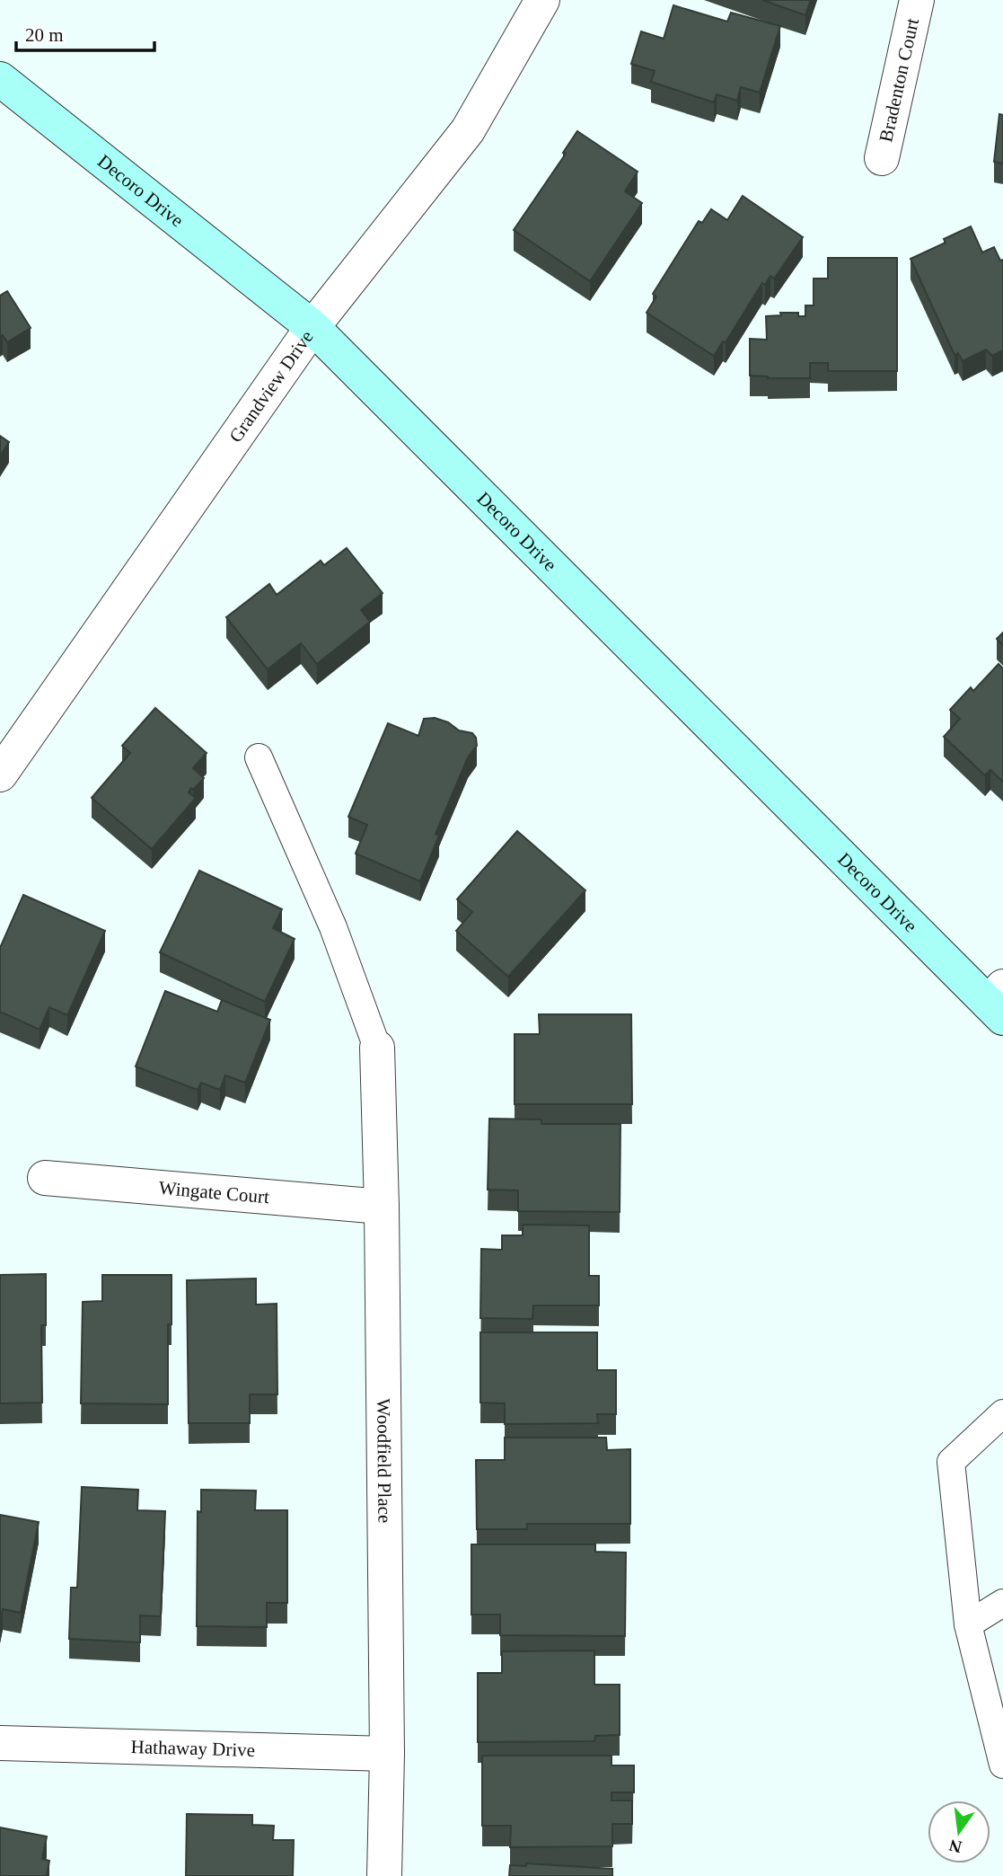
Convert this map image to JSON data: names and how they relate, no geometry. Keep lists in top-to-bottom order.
{
  "streets": {
    "main road": ["Decoro Drive"],
    "street": [
      "Bradenton Court",
      "Grandview Drive",
      "Wingate Court",
      "Woodfield Place",
      "Hathaway Drive"
    ]
  },
  "crossings": [
    ["Decoro Drive", "Grandview Drive"],
    ["Wingate Court", "Woodfield Place"],
    ["Woodfield Place", "Hathaway Drive"]
  ],
  "scale_bar": "20 m",
  "north": "bottom"
}
